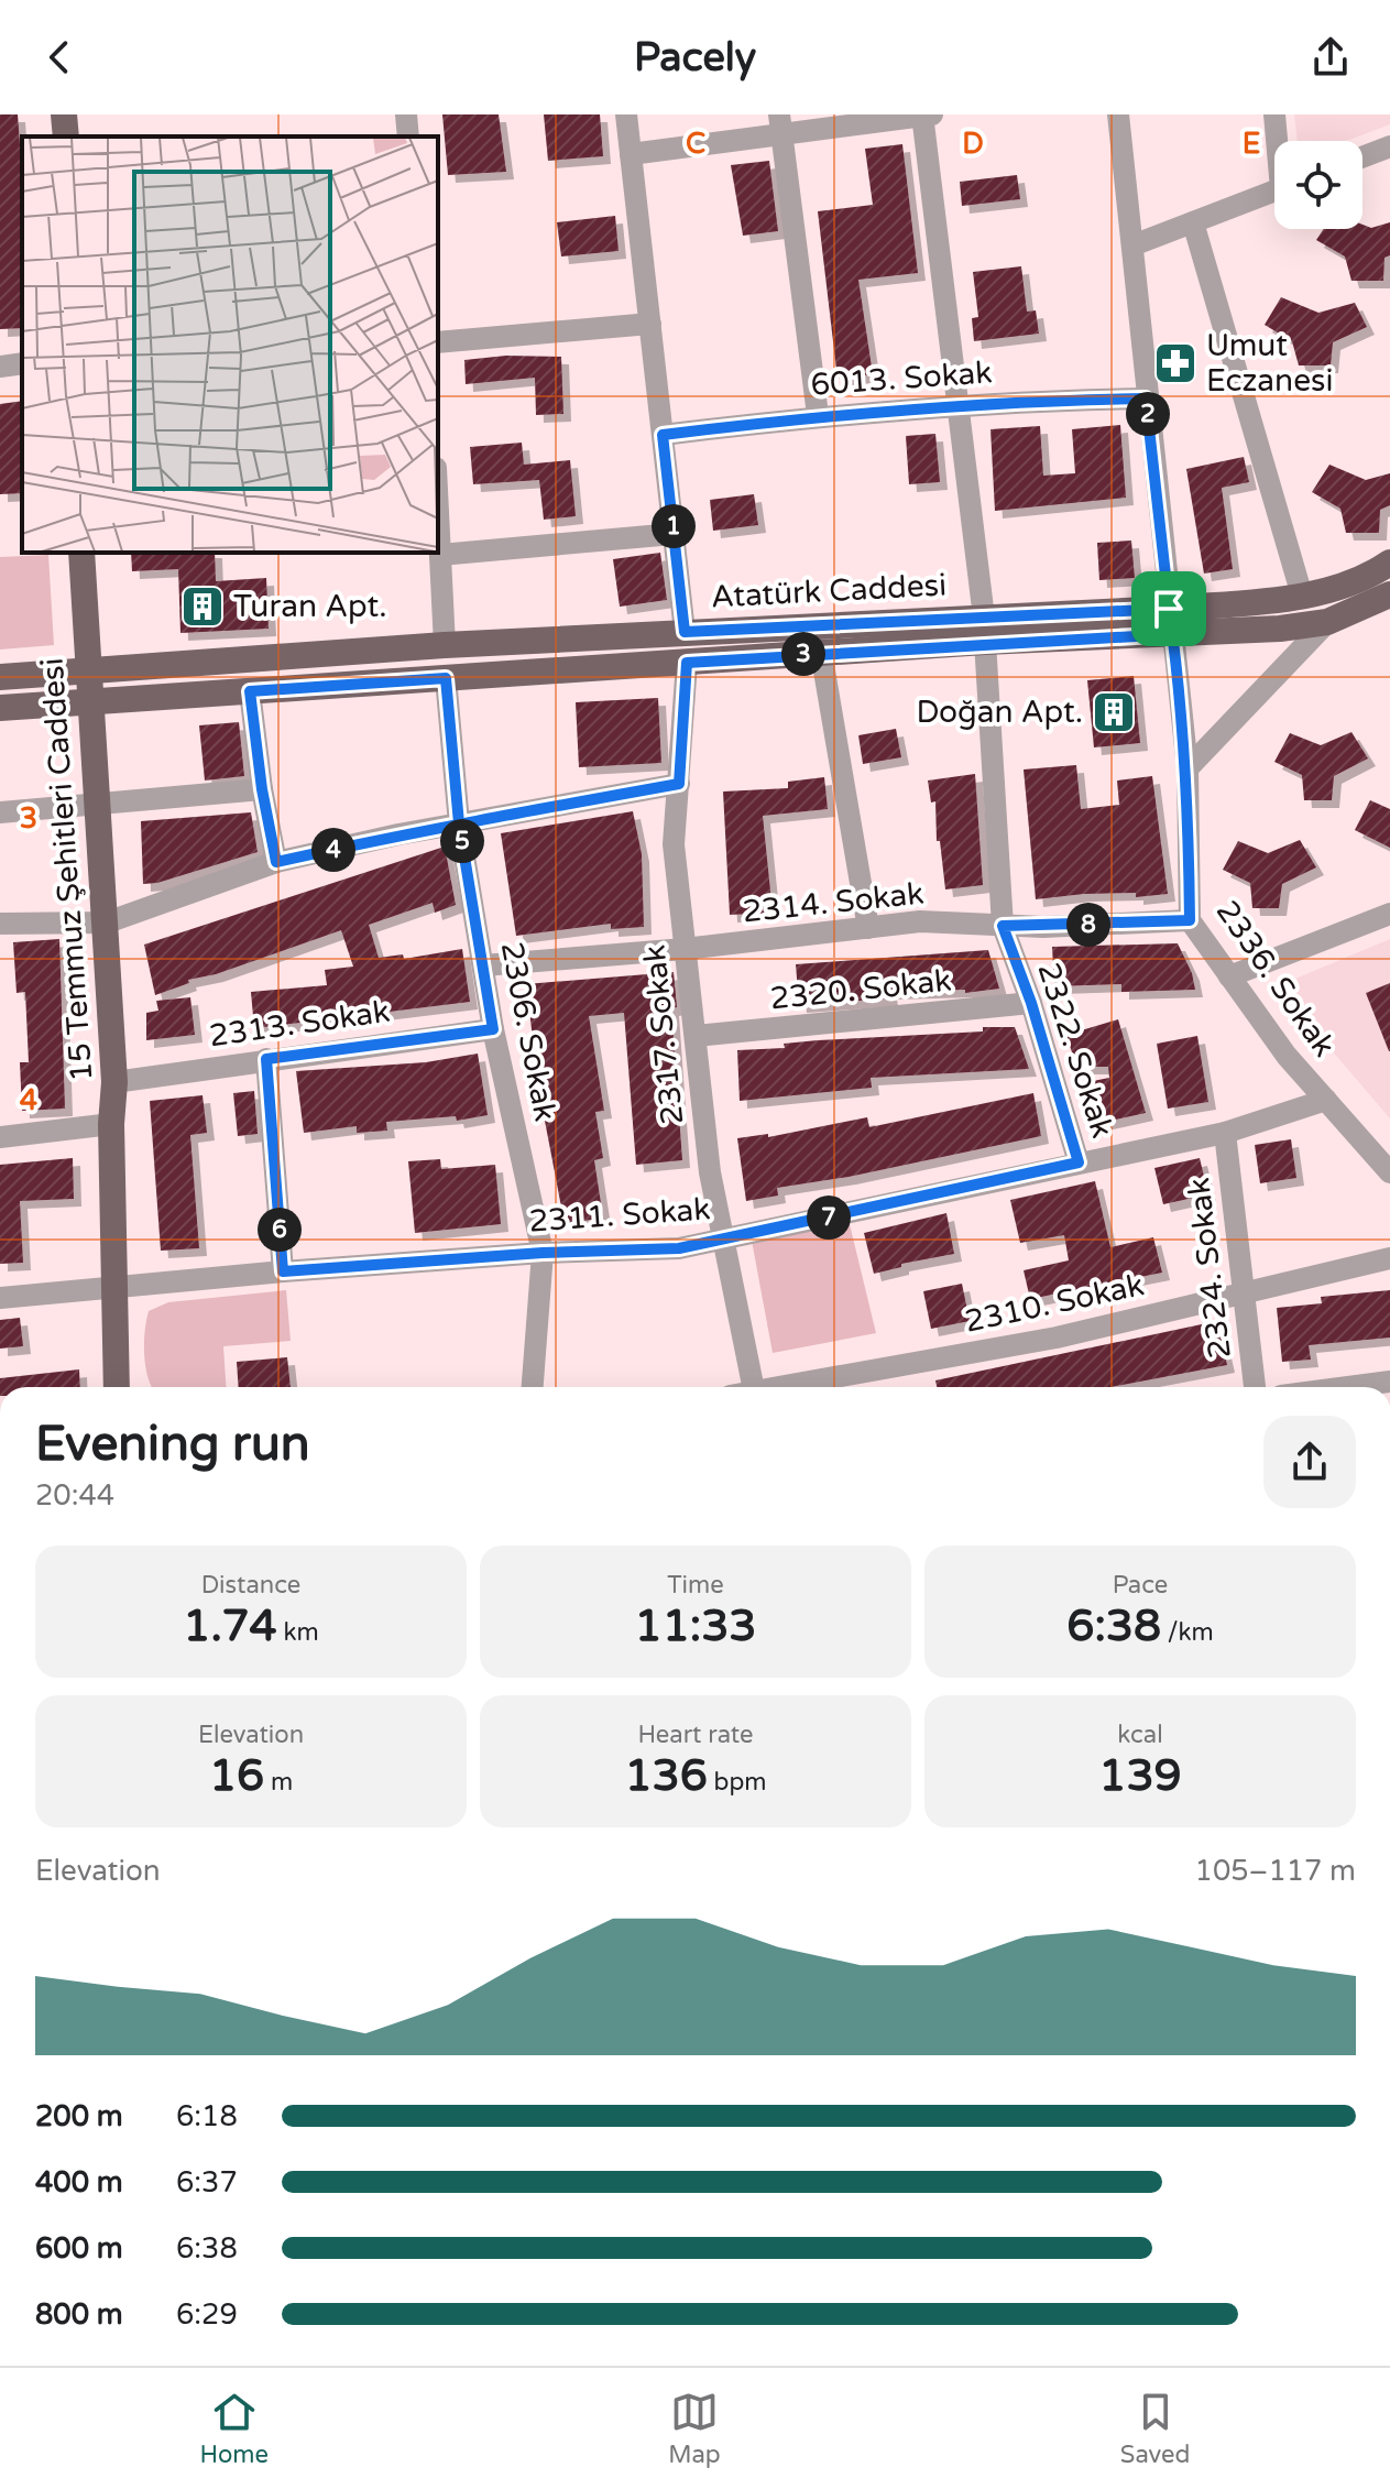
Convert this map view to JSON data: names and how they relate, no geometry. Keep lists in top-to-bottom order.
{
  "streets": {
    "main road": ["Atatürk Caddesi", "15 Temmuz Şehitleri Caddesi"],
    "street": [
      "6013. Sokak",
      "2314. Sokak",
      "2336. Sokak",
      "2320. Sokak",
      "2313. Sokak",
      "2306. Sokak",
      "2317. Sokak",
      "2322. Sokak",
      "2311. Sokak",
      "2324. Sokak",
      "2310. Sokak"
    ]
  },
  "crossings": [
    ["6013. Sokak", "2336. Sokak"],
    ["6013. Sokak", "2322. Sokak"],
    ["Atatürk Caddesi", "15 Temmuz Şehitleri Caddesi"],
    ["Atatürk Caddesi", "2336. Sokak"],
    ["Atatürk Caddesi", "2306. Sokak"],
    ["Atatürk Caddesi", "2317. Sokak"],
    ["Atatürk Caddesi", "2322. Sokak"],
    ["15 Temmuz Şehitleri Caddesi", "2313. Sokak"],
    ["15 Temmuz Şehitleri Caddesi", "2311. Sokak"],
    ["2314. Sokak", "2336. Sokak"],
    ["2314. Sokak", "2306. Sokak"],
    ["2314. Sokak", "2317. Sokak"],
    ["2314. Sokak", "2322. Sokak"],
    ["2336. Sokak", "2311. Sokak"],
    ["2320. Sokak", "2317. Sokak"],
    ["2320. Sokak", "2322. Sokak"],
    ["2313. Sokak", "2306. Sokak"],
    ["2306. Sokak", "2311. Sokak"],
    ["2317. Sokak", "2311. Sokak"],
    ["2322. Sokak", "2311. Sokak"],
    ["2311. Sokak", "2324. Sokak"],
    ["2324. Sokak", "2310. Sokak"]
  ],
  "places": {
    "pharmacy": ["Umut Eczanesi"],
    "building": ["Turan Apt.", "Doğan Apt."]
  },
  "page": {
    "header": "Pacely",
    "pins": [
      "2",
      "1",
      "3",
      "5",
      "4",
      "8",
      "7",
      "6"
    ],
    "heading": ["Evening run", "20:44"],
    "stats": [
      ["Distance", "1.74 km"],
      ["Time", "11:33"],
      ["Pace", "6:38 /km"],
      ["Elevation", "16 m"],
      ["Heart rate", "136 bpm"],
      ["kcal", "139"]
    ],
    "chart": ["Elevation", "105–117 m"],
    "list": [
      {
        "name": "200 m",
        "note": "6:18"
      },
      {
        "name": "400 m",
        "note": "6:37"
      },
      {
        "name": "600 m",
        "note": "6:38"
      },
      {
        "name": "800 m",
        "note": "6:29"
      }
    ],
    "tabs": ["Home", "Map", "Saved"]
  },
  "grid": {
    "columns": ["C", "D", "E"],
    "rows": ["3", "4"]
  }
}
